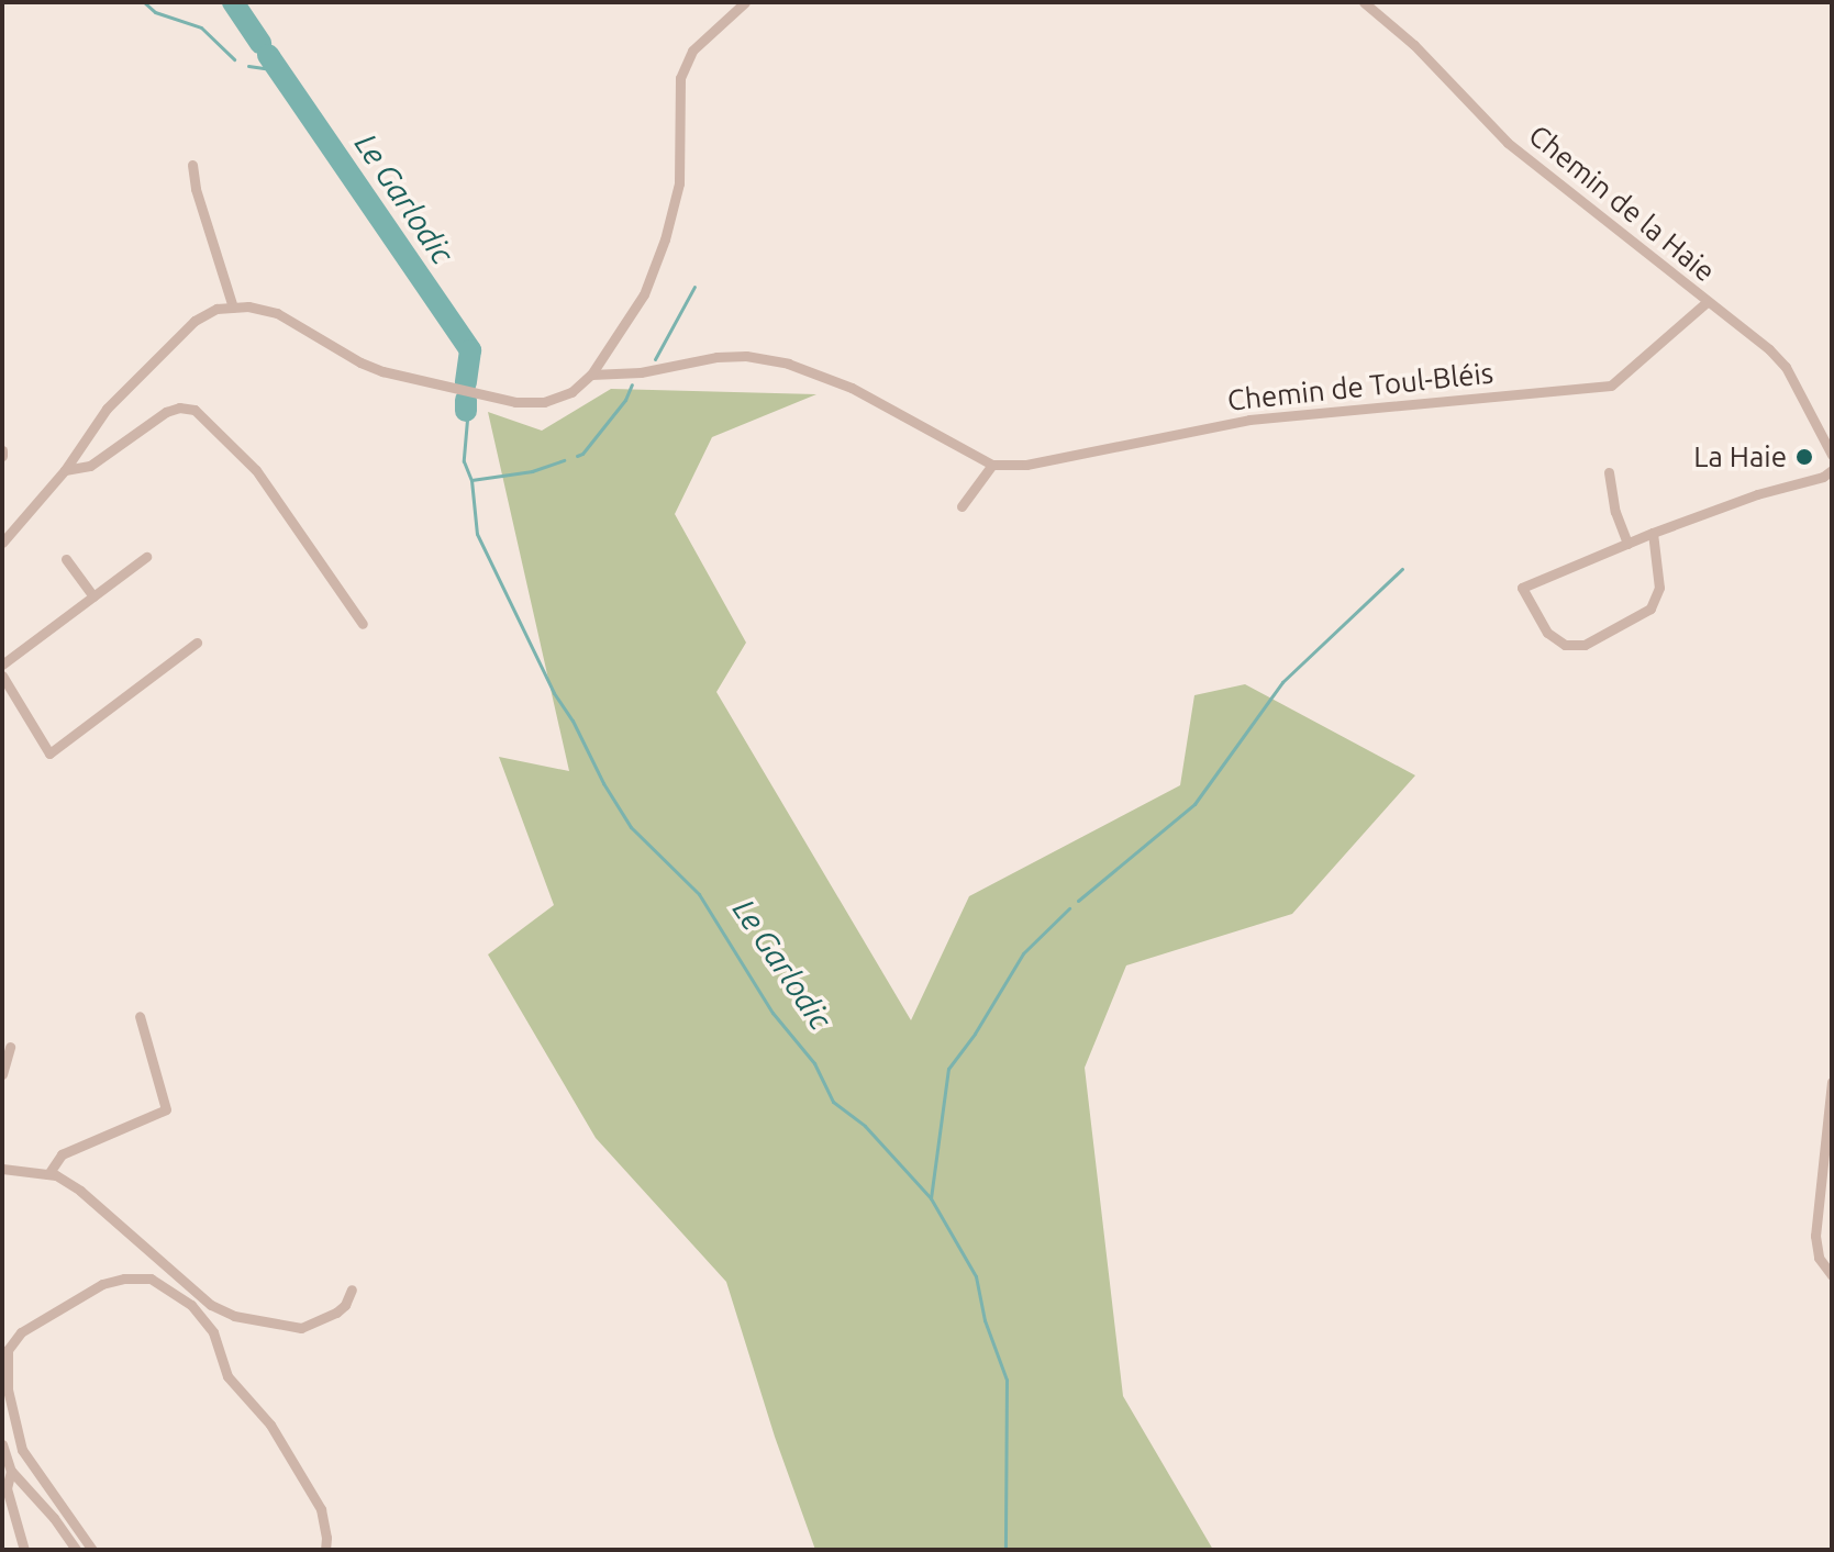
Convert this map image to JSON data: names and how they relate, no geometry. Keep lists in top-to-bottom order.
{
  "streets": {
    "street": ["Chemin de la Haie", "Chemin de Toul-Bléis"]
  },
  "crossings": [
    ["Chemin de la Haie", "Chemin de Toul-Bléis"]
  ],
  "water": ["Le Garlodic"],
  "places": ["La Haie"]
}
